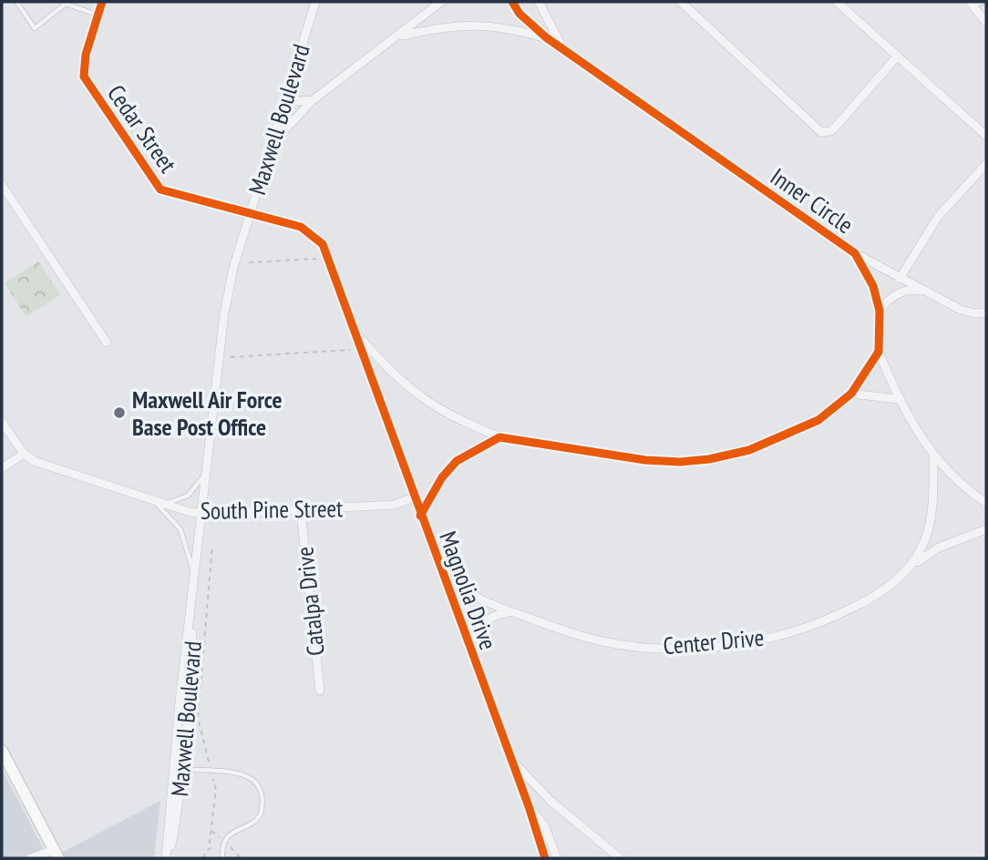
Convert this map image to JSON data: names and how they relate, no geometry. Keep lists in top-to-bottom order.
{
  "streets": {
    "street": [
      "Maxwell Boulevard",
      "Cedar Street",
      "Inner Circle",
      "South Pine Street",
      "Magnolia Drive",
      "Catalpa Drive",
      "Center Drive"
    ]
  },
  "crossings": [
    ["Maxwell Boulevard", "Cedar Street"],
    ["Maxwell Boulevard", "South Pine Street"],
    ["Cedar Street", "Magnolia Drive"],
    ["South Pine Street", "Magnolia Drive"],
    ["South Pine Street", "Catalpa Drive"],
    ["Magnolia Drive", "Center Drive"]
  ],
  "places": ["Maxwell Air Force Base Post Office"]
}
